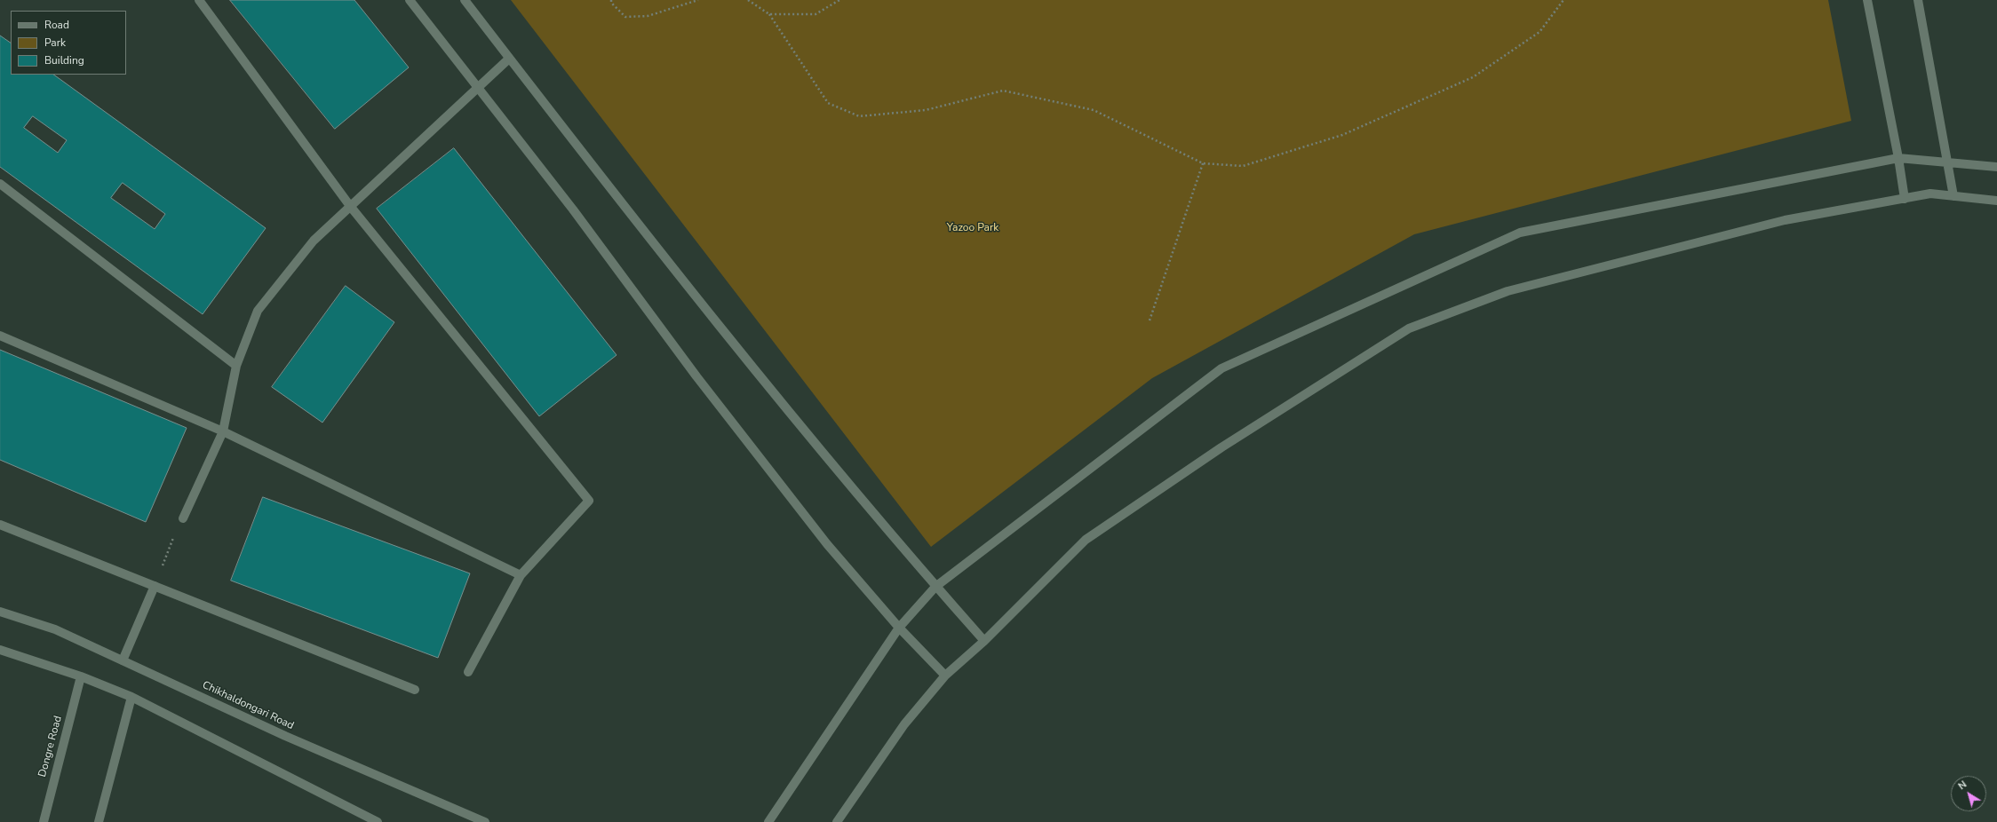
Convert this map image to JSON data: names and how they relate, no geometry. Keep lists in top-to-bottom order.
{
  "streets": {
    "street": ["Chikhaldongari Road", "Dongre Road"]
  },
  "parks": ["Yazoo Park"],
  "legend": ["Road", "Park", "Building"],
  "north": "top left"
}
